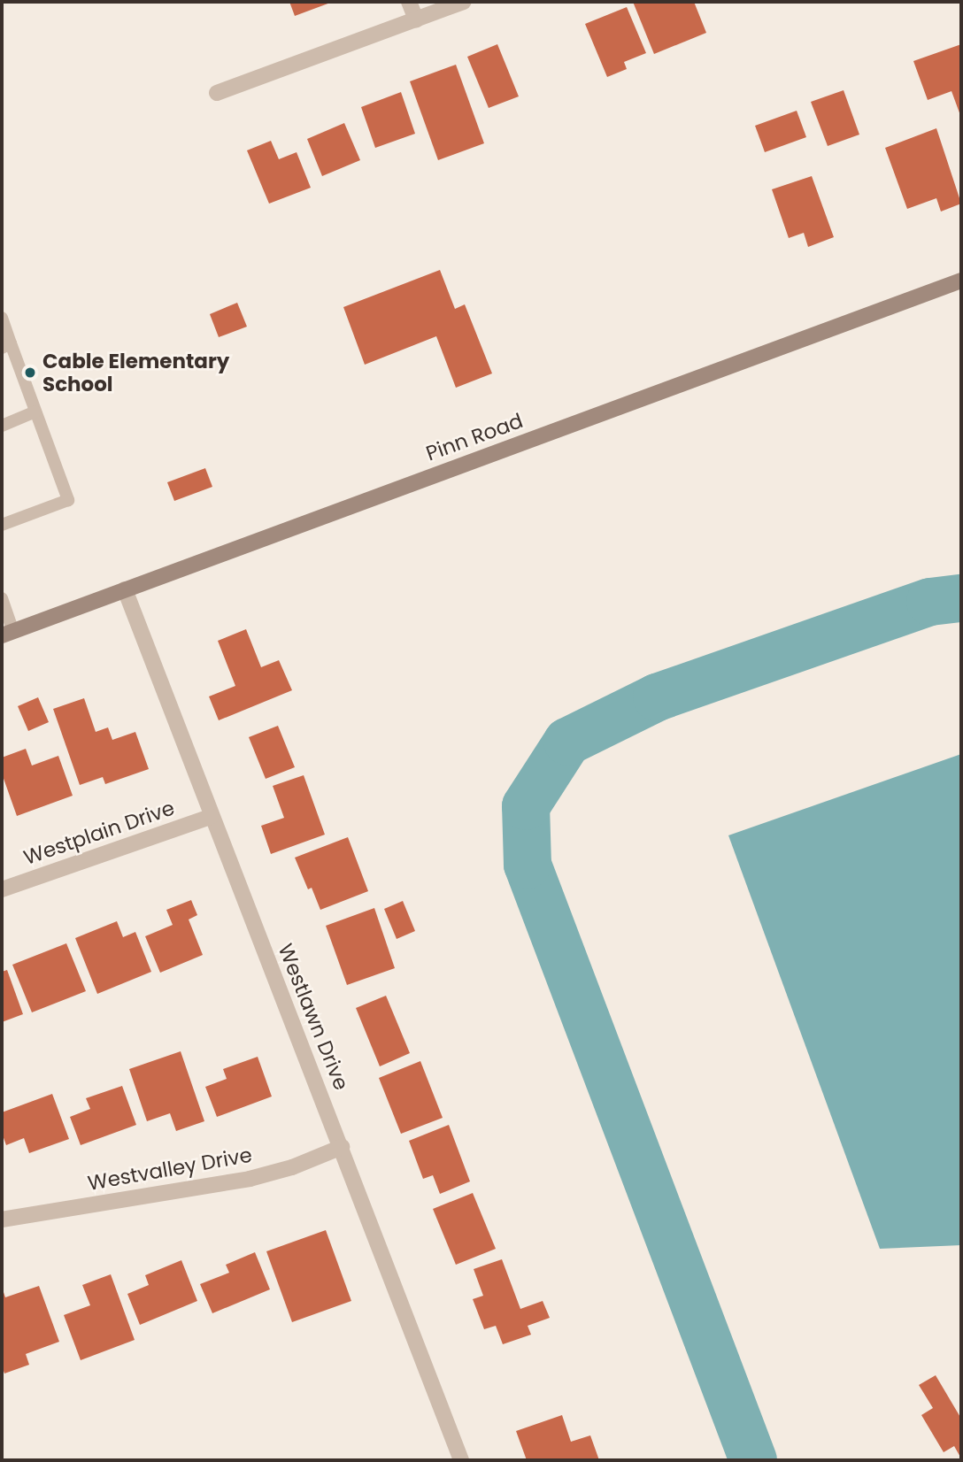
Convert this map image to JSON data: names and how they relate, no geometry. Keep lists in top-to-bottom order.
{
  "streets": {
    "street": [
      "Pinn Road",
      "Westplain Drive",
      "Westlawn Drive",
      "Westvalley Drive"
    ]
  },
  "crossings": [
    ["Pinn Road", "Westlawn Drive"],
    ["Westplain Drive", "Westlawn Drive"],
    ["Westlawn Drive", "Westvalley Drive"]
  ],
  "places": ["Cable Elementary School"]
}
